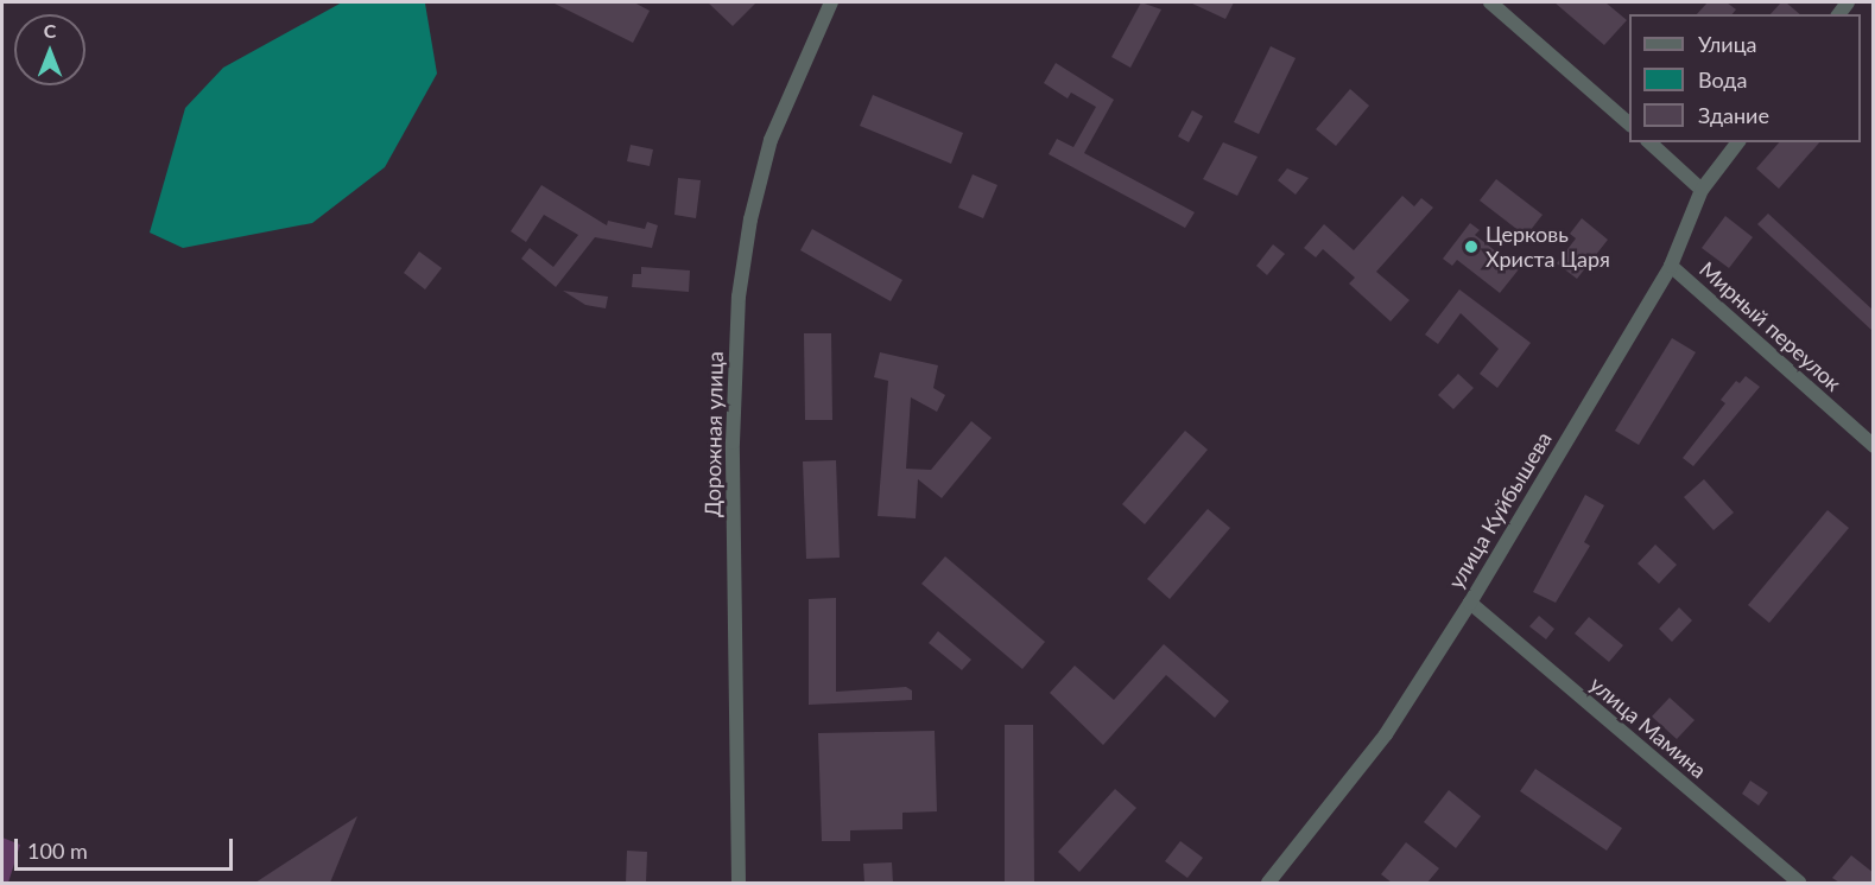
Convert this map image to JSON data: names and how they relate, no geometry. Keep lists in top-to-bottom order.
{
  "streets": {
    "street": [
      "Мирный переулок",
      "Дорожная улица",
      "улица Куйбышева",
      "улица Мамина"
    ]
  },
  "crossings": [
    ["Мирный переулок", "улица Куйбышева"],
    ["улица Куйбышева", "улица Мамина"]
  ],
  "places": ["Церковь Христа Царя"],
  "legend": ["Улица", "Вода", "Здание"],
  "scale_bar": "100 m",
  "north": "top"
}
